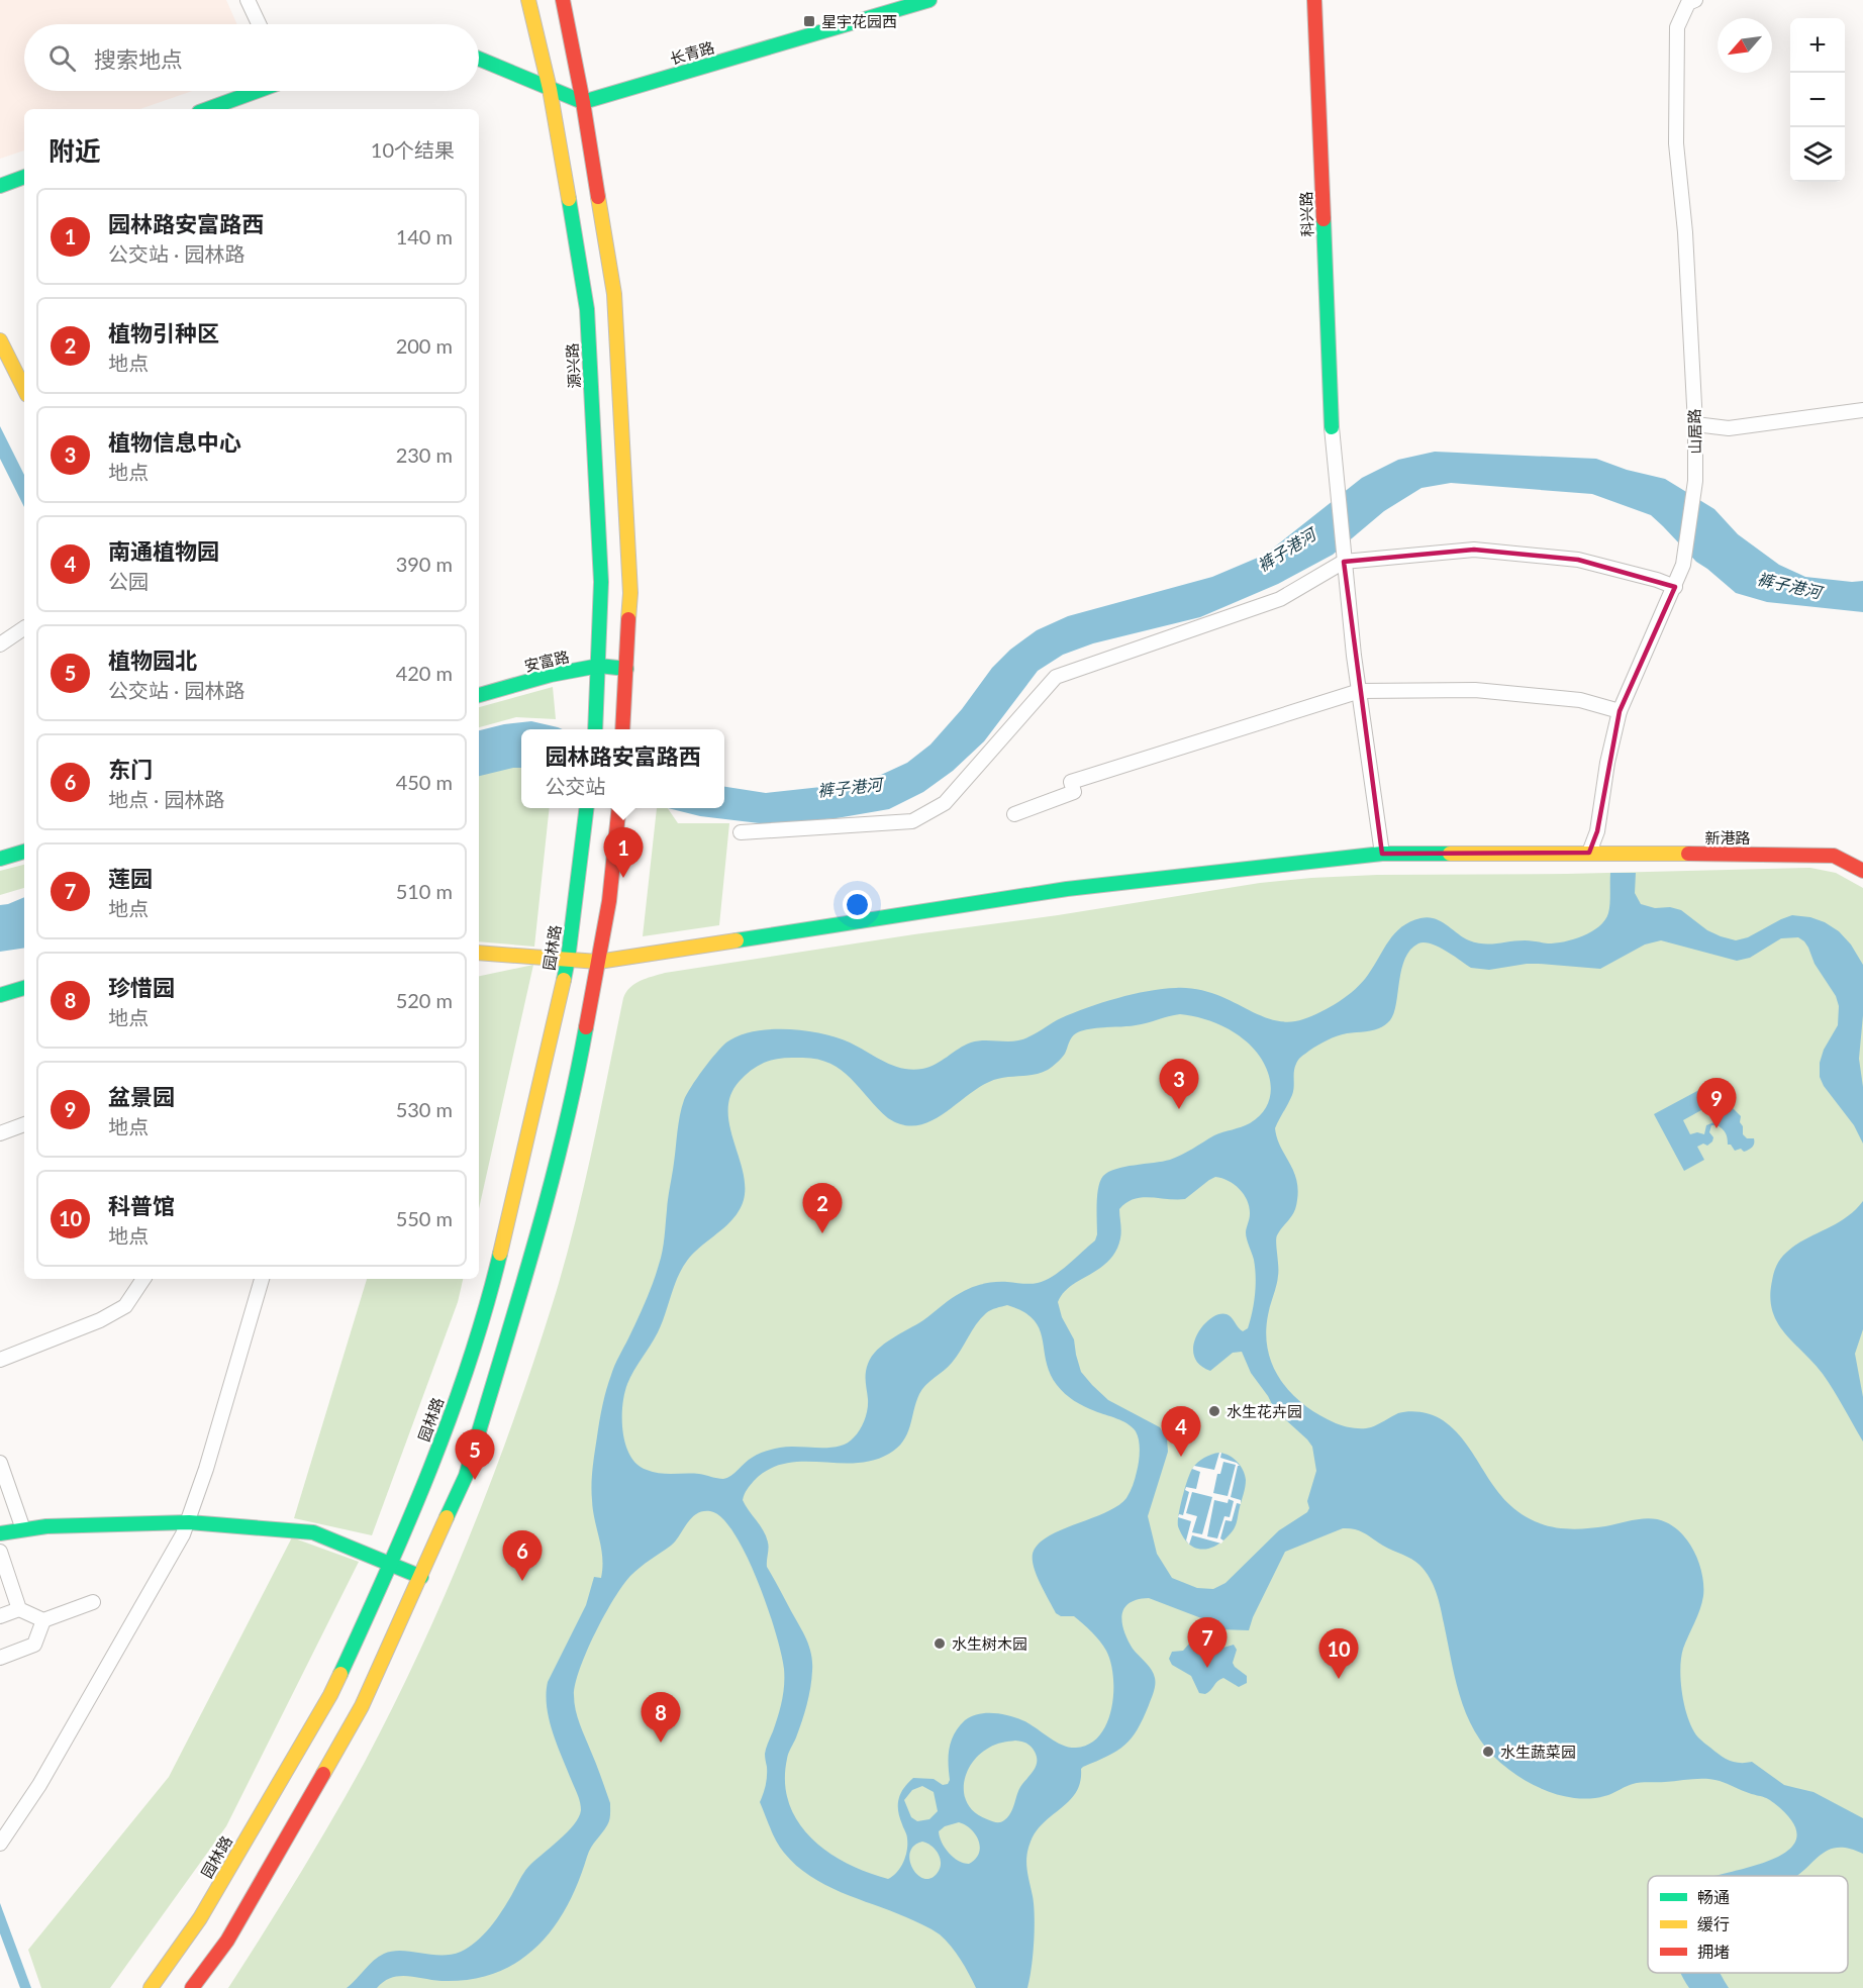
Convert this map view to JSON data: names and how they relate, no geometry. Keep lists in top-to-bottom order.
{
  "streets": {
    "main road": [
      "长青路",
      "科兴路",
      "源兴路",
      "安富路",
      "新港路",
      "园林路"
    ],
    "street": ["山居路"]
  },
  "crossings": [
    ["源兴路", "安富路"],
    ["山居路", "新港路"],
    ["新港路", "园林路"]
  ],
  "water": ["裤子港河"],
  "places": {
    "transit": ["星宇花园西"],
    "other": ["水生花卉园", "水生树木园", "水生蔬菜园"]
  },
  "legend": ["畅通", "缓行", "拥堵"],
  "north": "bottom left",
  "page": {
    "map_buttons": ["+", "−"],
    "search": "搜索地点",
    "heading": ["附近", "10个结果"],
    "list": [
      {
        "mark": "1",
        "name": "园林路安富路西",
        "note": "公交站 · 园林路",
        "value": "140 m"
      },
      {
        "mark": "2",
        "name": "植物引种区",
        "note": "地点",
        "value": "200 m"
      },
      {
        "mark": "3",
        "name": "植物信息中心",
        "note": "地点",
        "value": "230 m"
      },
      {
        "mark": "4",
        "name": "南通植物园",
        "note": "公园",
        "value": "390 m"
      },
      {
        "mark": "5",
        "name": "植物园北",
        "note": "公交站 · 园林路",
        "value": "420 m"
      },
      {
        "mark": "6",
        "name": "东门",
        "note": "地点 · 园林路",
        "value": "450 m"
      },
      {
        "mark": "7",
        "name": "莲园",
        "note": "地点",
        "value": "510 m"
      },
      {
        "mark": "8",
        "name": "珍惜园",
        "note": "地点",
        "value": "520 m"
      },
      {
        "mark": "9",
        "name": "盆景园",
        "note": "地点",
        "value": "530 m"
      },
      {
        "mark": "10",
        "name": "科普馆",
        "note": "地点",
        "value": "550 m"
      }
    ],
    "popup": ["园林路安富路西", "公交站"],
    "pins": [
      "1",
      "3",
      "9",
      "2",
      "4",
      "5",
      "6",
      "7",
      "10",
      "8"
    ]
  }
}
